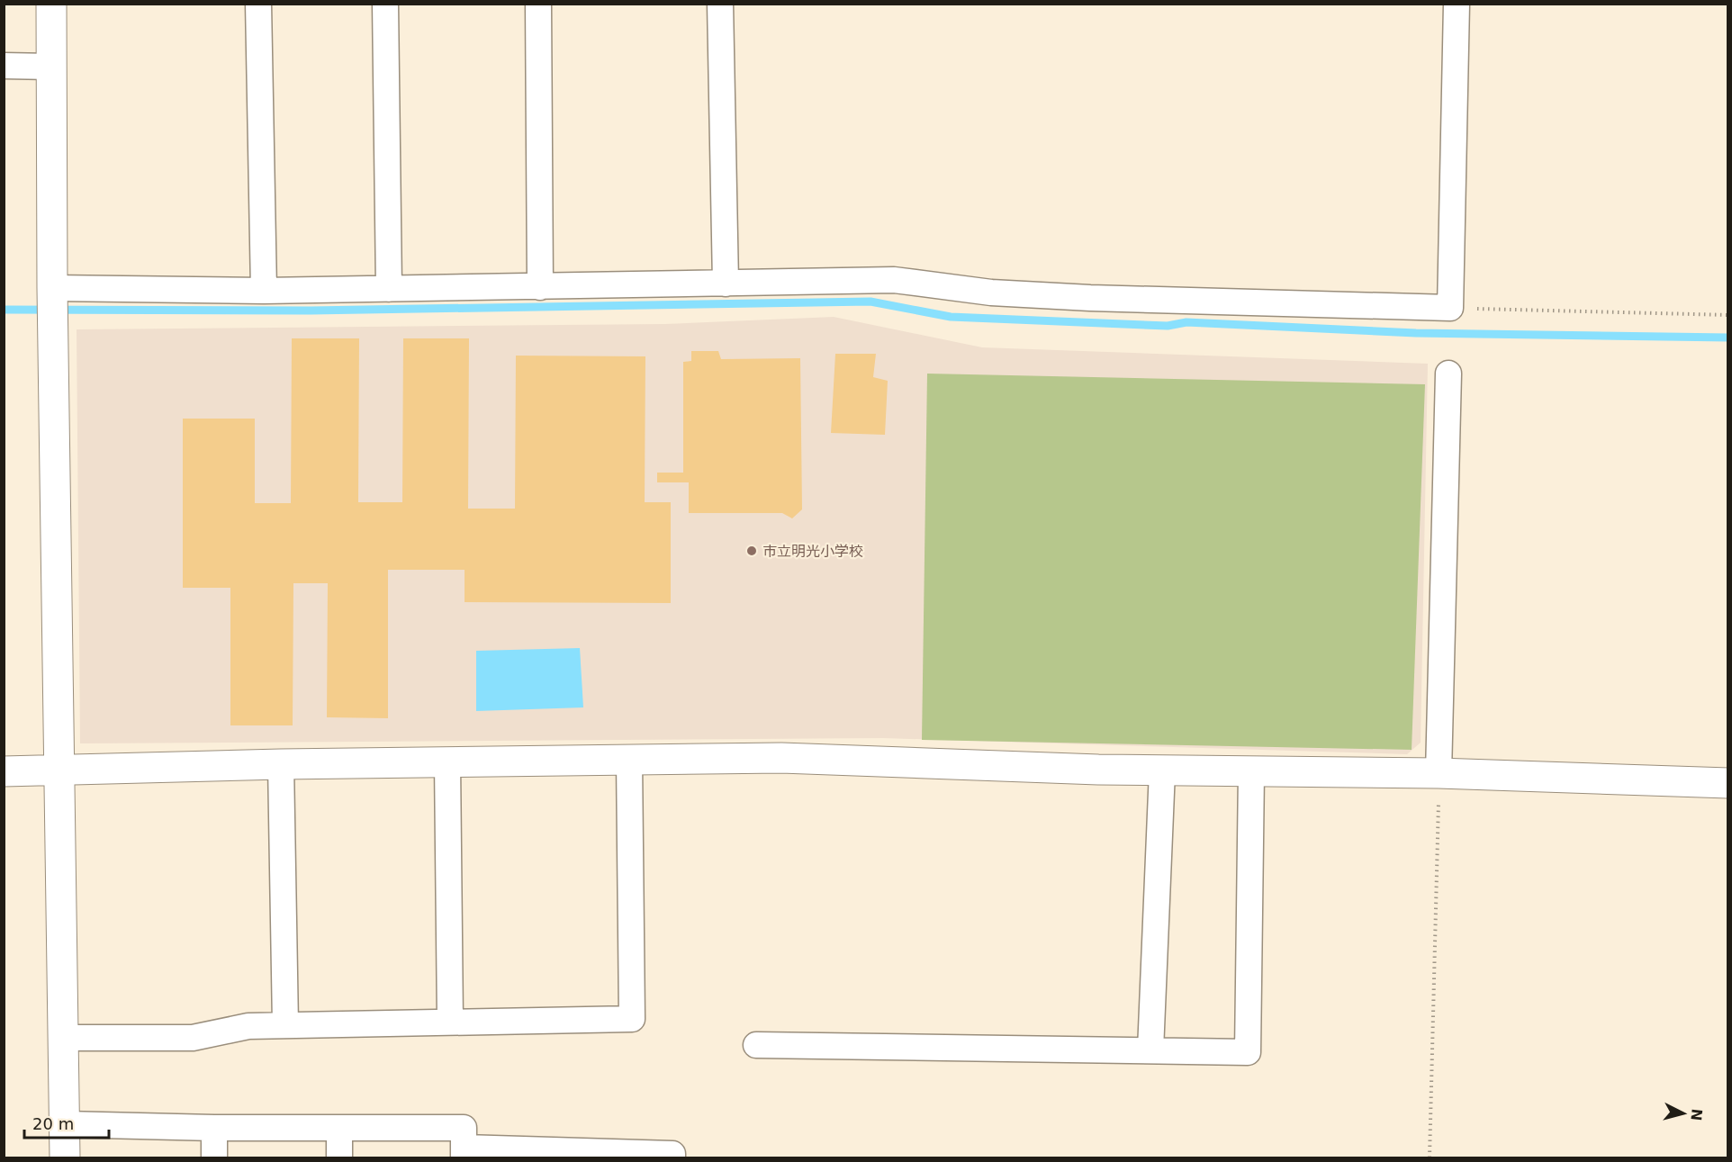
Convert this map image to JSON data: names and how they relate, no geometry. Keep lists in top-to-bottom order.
{
  "places": ["市立明光小学校"],
  "scale_bar": "20 m",
  "north": "right"
}
